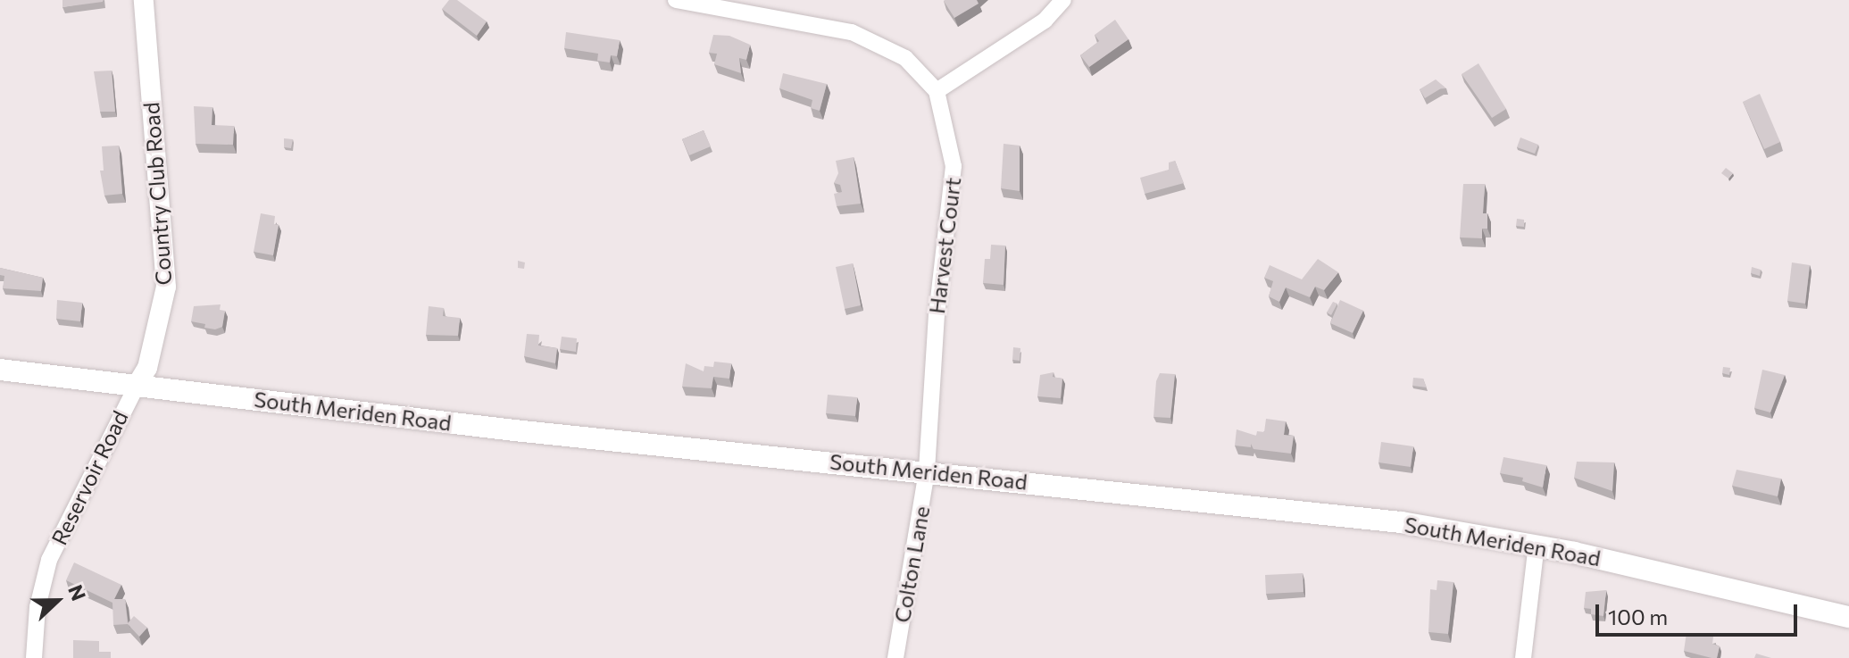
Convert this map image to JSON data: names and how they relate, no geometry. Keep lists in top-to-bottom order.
{
  "streets": {
    "main road": ["South Meriden Road"],
    "street": [
      "Country Club Road",
      "Harvest Court",
      "Reservoir Road",
      "Colton Lane"
    ]
  },
  "crossings": [
    ["Country Club Road", "South Meriden Road"],
    ["Country Club Road", "Reservoir Road"],
    ["Harvest Court", "South Meriden Road"],
    ["Harvest Court", "Colton Lane"],
    ["South Meriden Road", "Reservoir Road"],
    ["South Meriden Road", "Colton Lane"]
  ],
  "scale_bar": "100 m",
  "north": "right"
}
